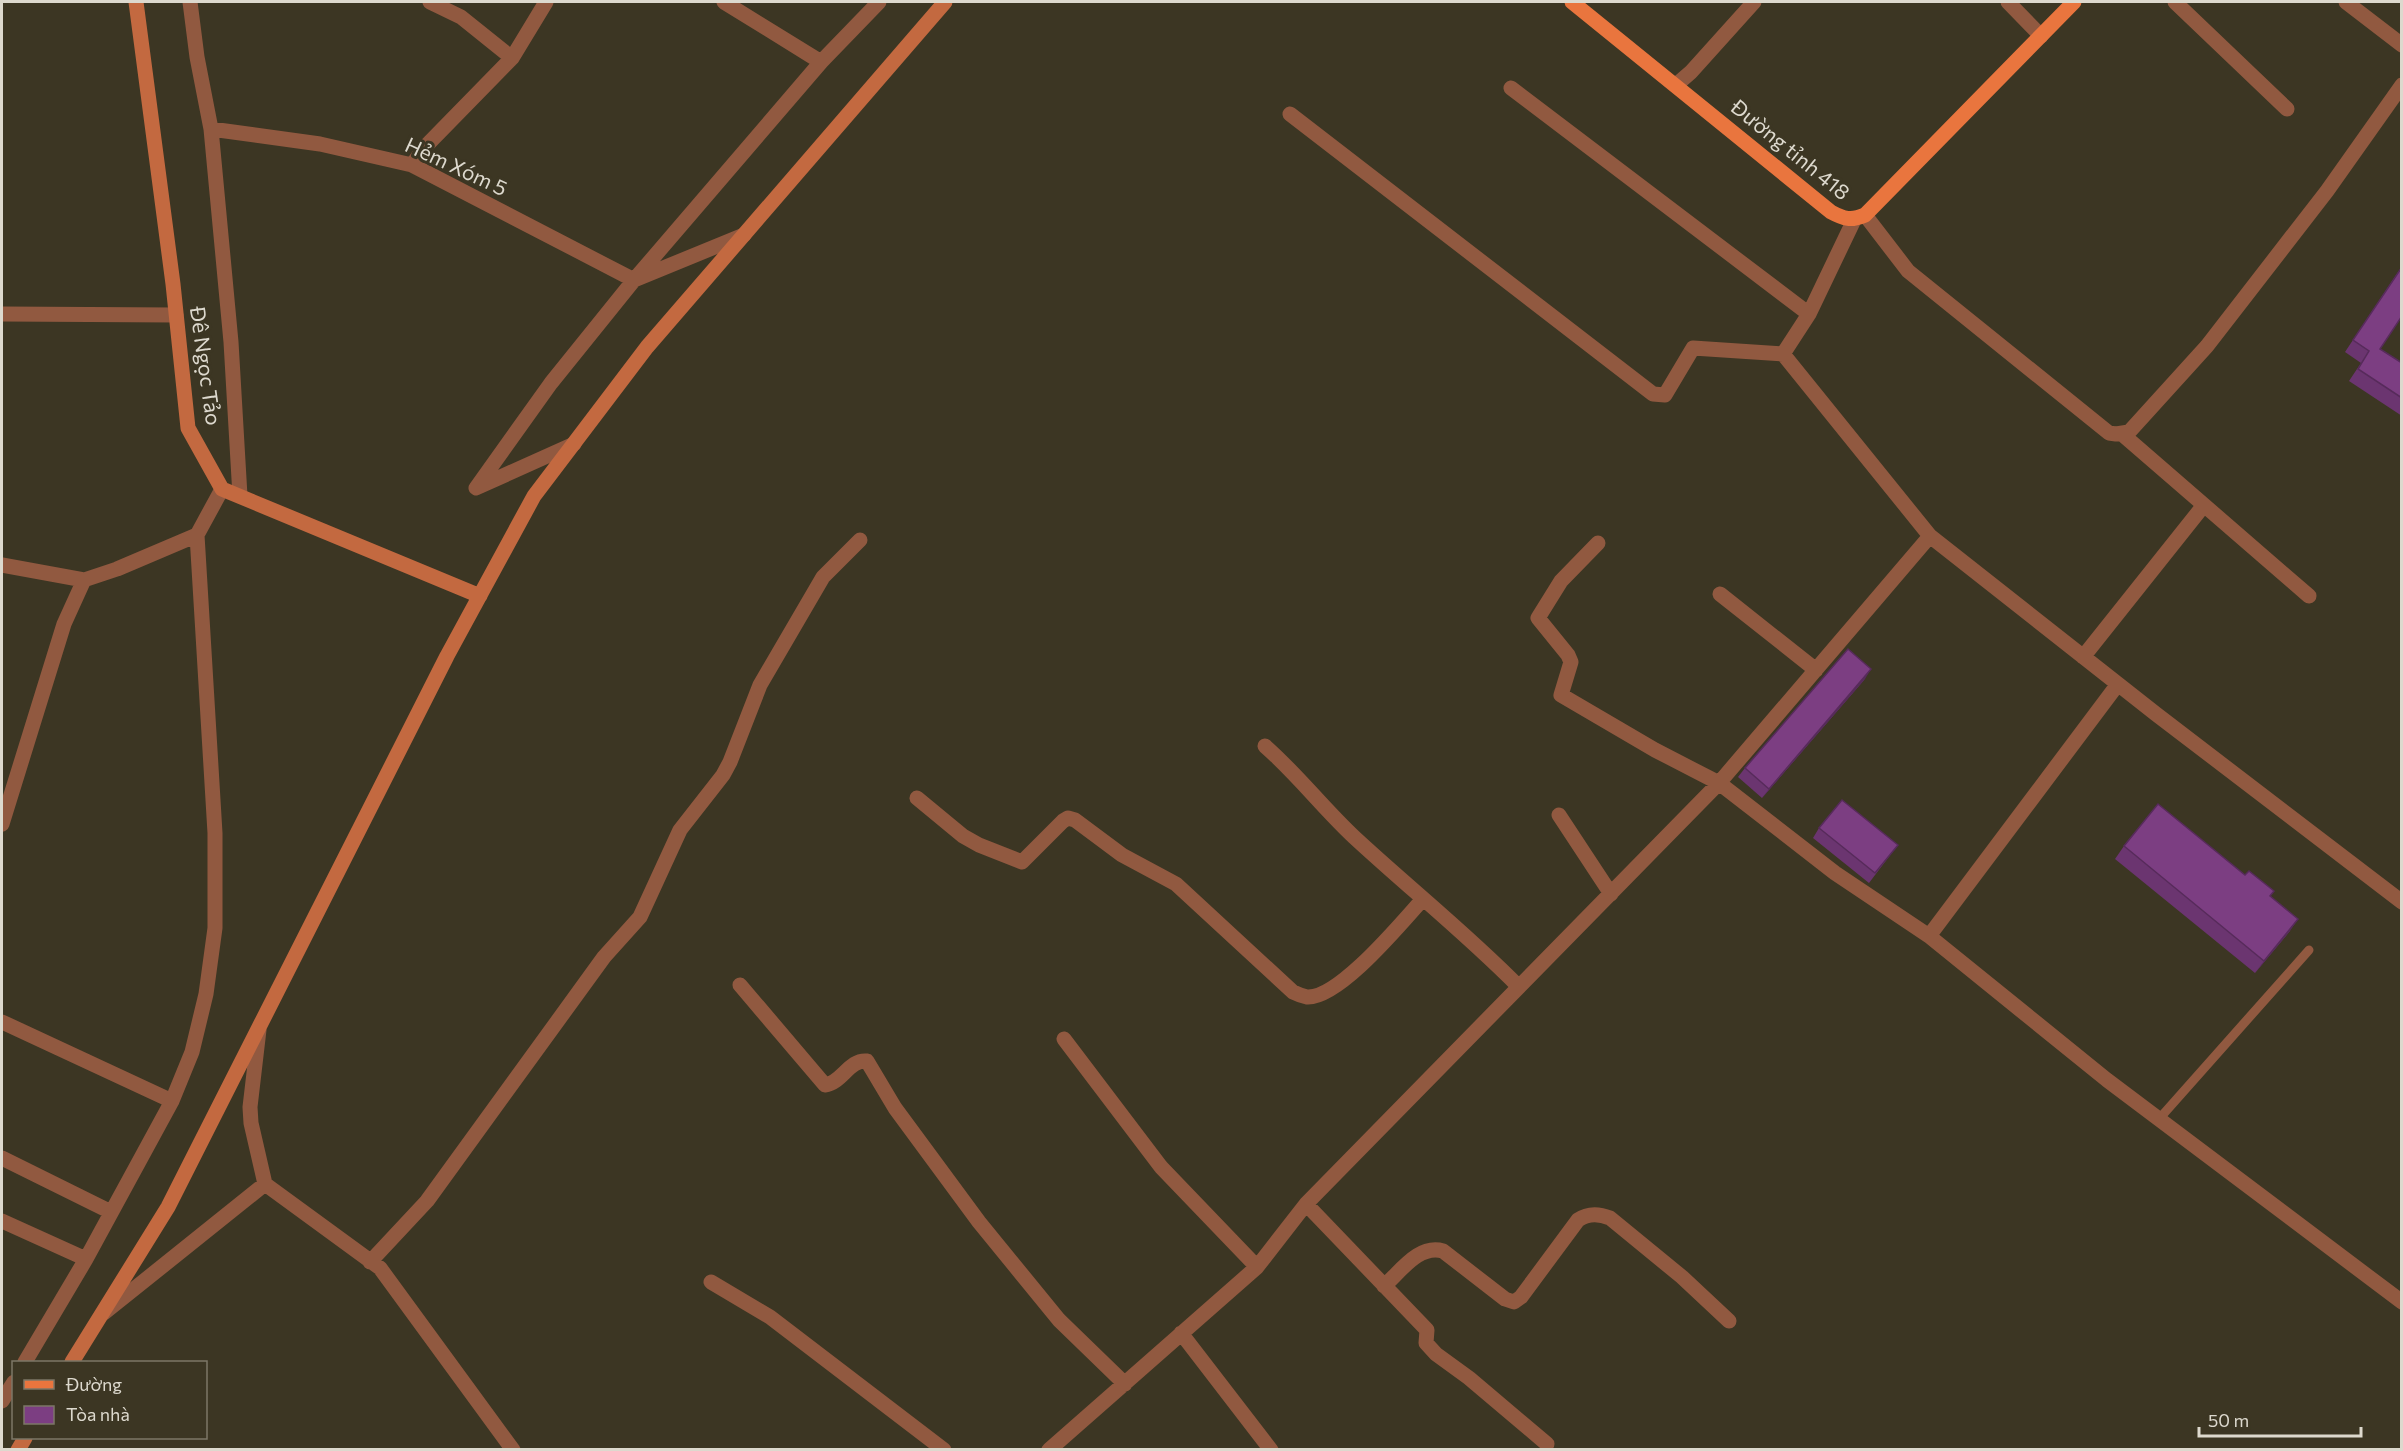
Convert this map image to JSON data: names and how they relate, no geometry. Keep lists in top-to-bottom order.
{
  "streets": {
    "main road": ["Đường tỉnh 418", "Đê Ngọc Tảo"],
    "street": ["Hẻm Xóm 5"]
  },
  "legend": ["Đường", "Tòa nhà"],
  "scale_bar": "50 m"
}
